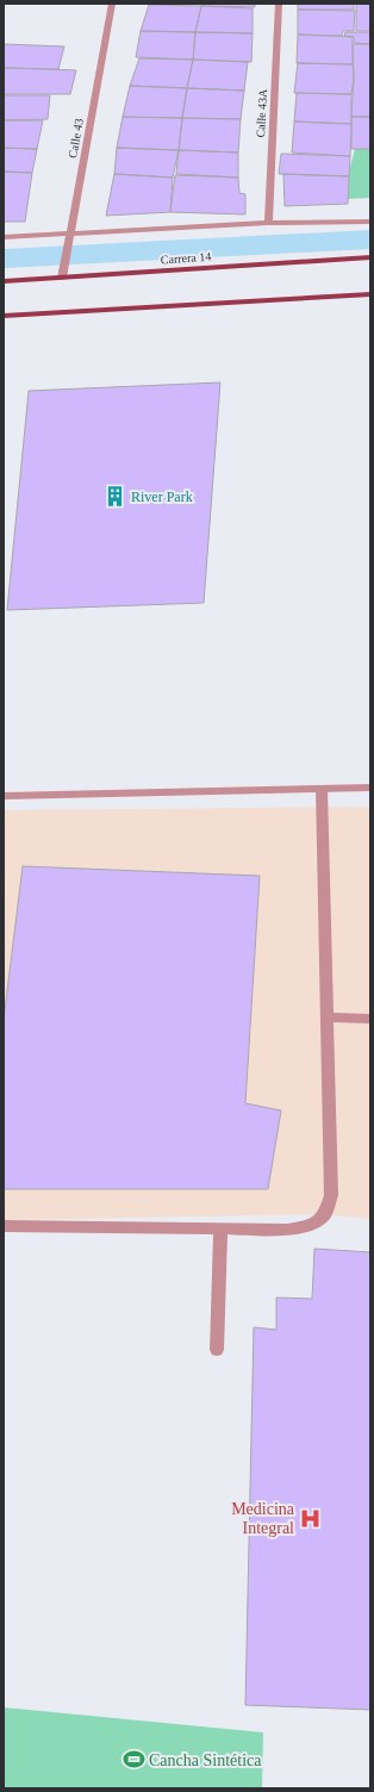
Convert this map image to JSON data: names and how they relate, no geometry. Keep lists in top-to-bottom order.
{
  "streets": {
    "main road": ["Carrera 14"],
    "street": ["Calle 43A", "Calle 43"]
  },
  "crossings": [
    ["Calle 43", "Carrera 14"]
  ],
  "places": {
    "building": ["River Park"],
    "hospital": ["Medicina Integral"],
    "sports": ["Cancha Sintética"]
  }
}
